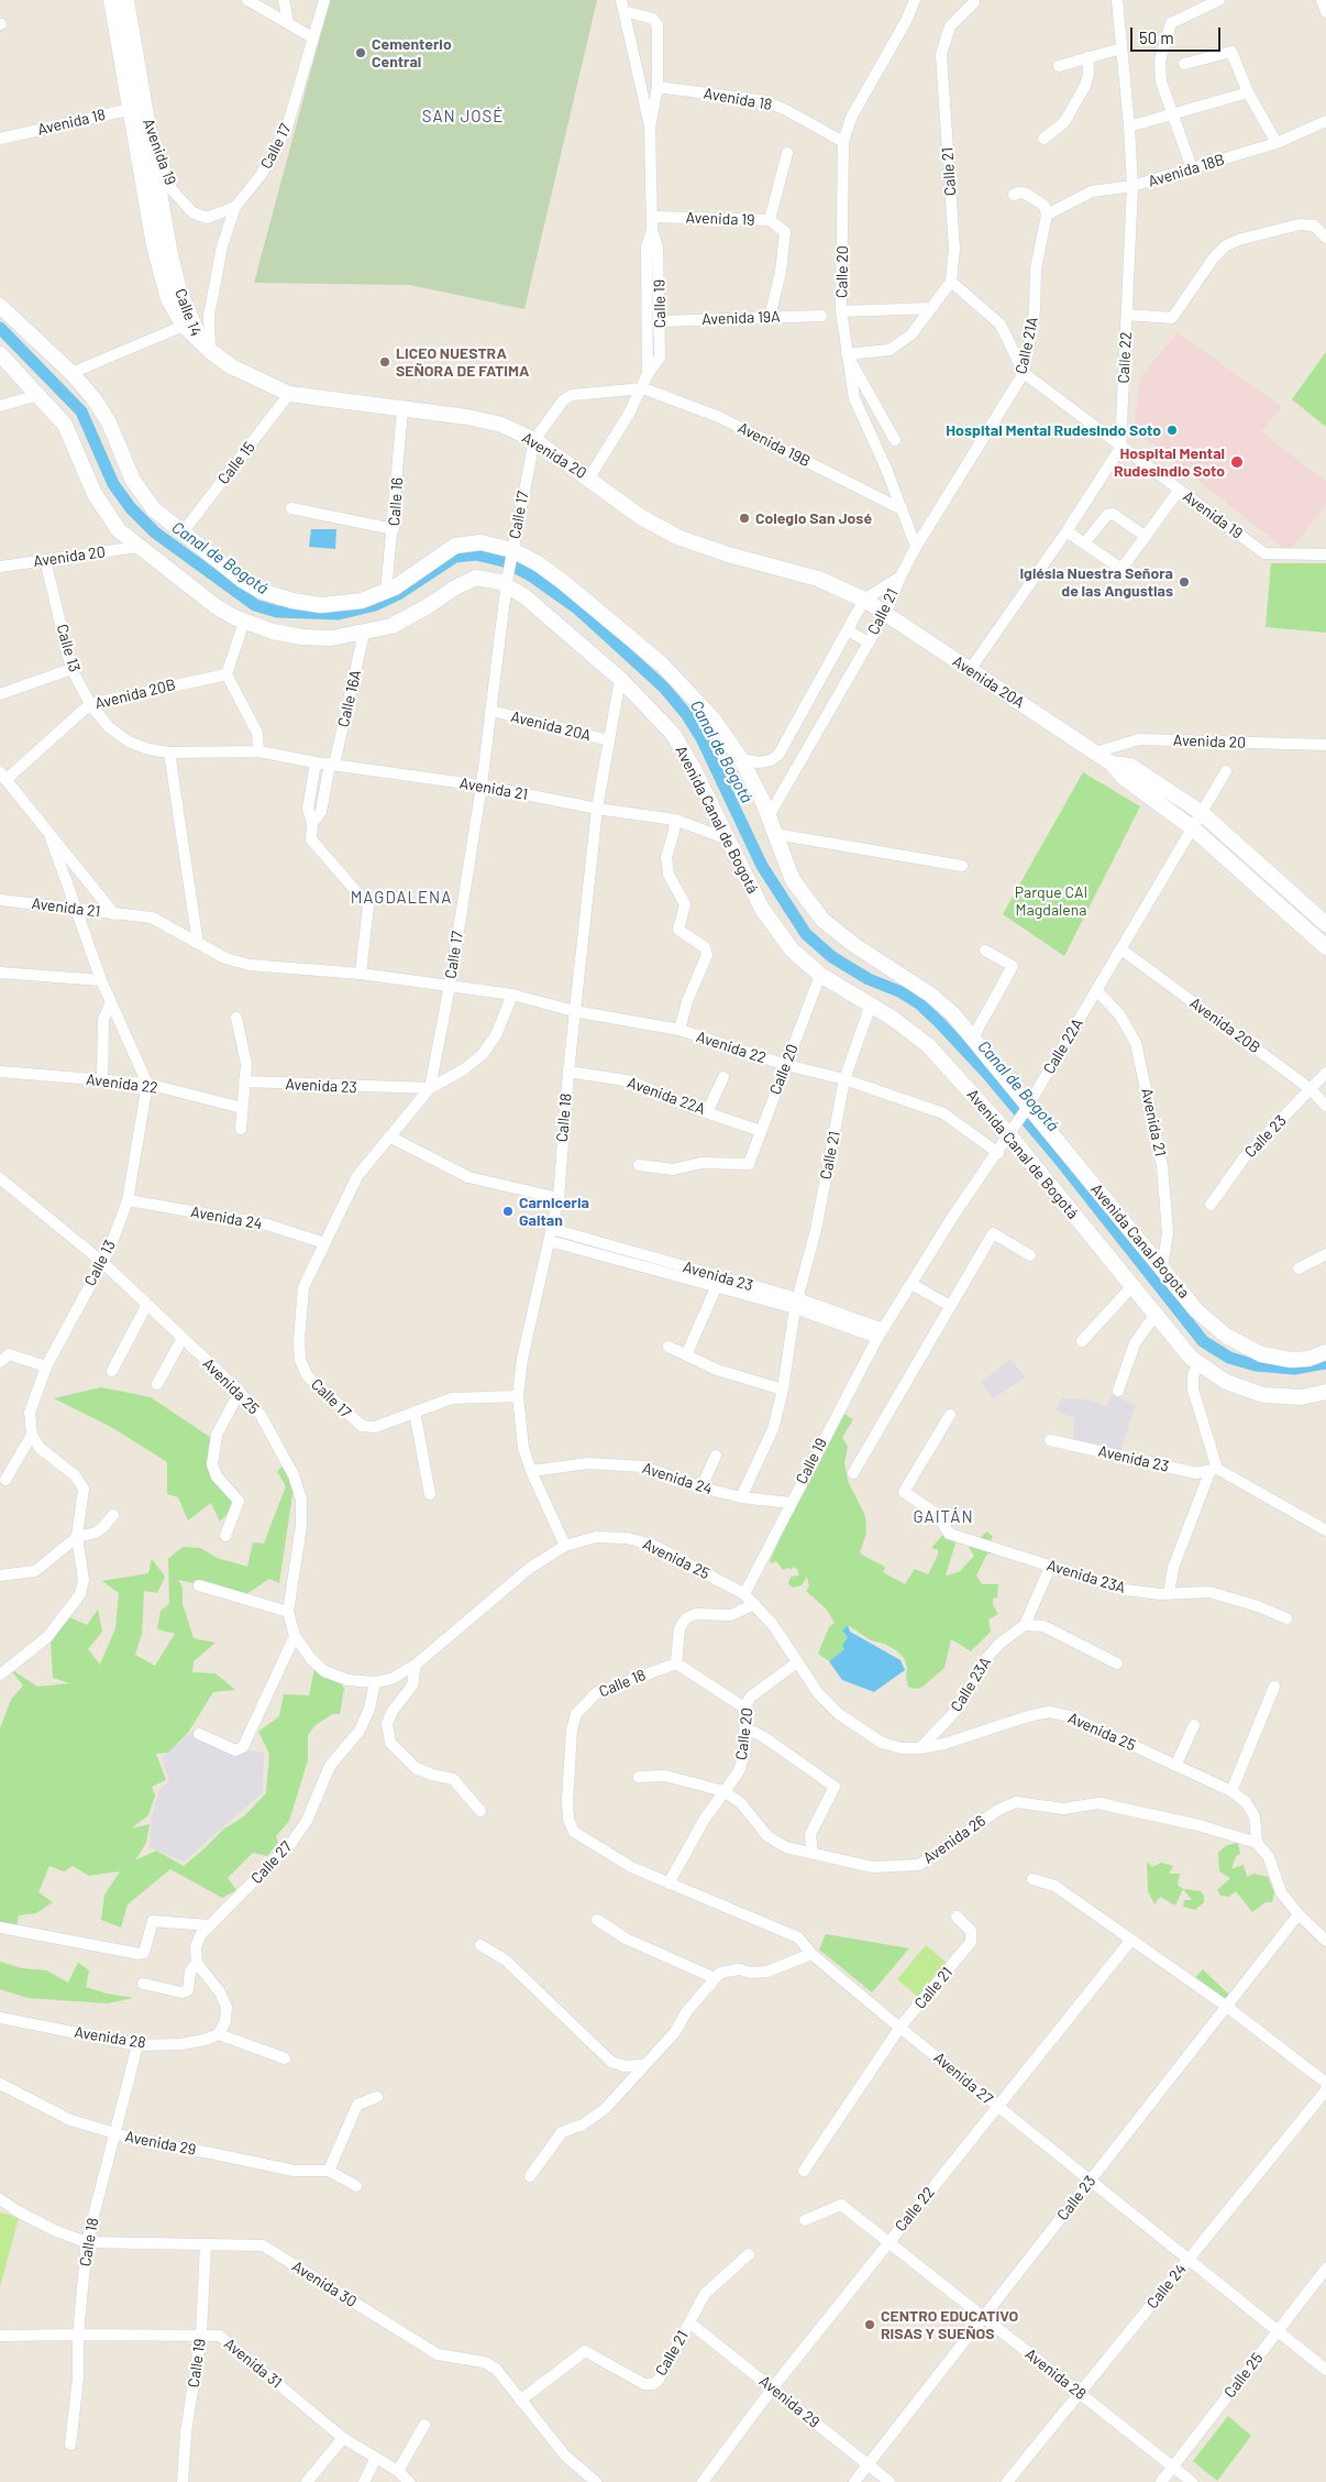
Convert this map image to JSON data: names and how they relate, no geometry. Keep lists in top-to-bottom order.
{
  "streets": {
    "main road": [
      "Calle 14",
      "Avenida 20",
      "Avenida 20A",
      "Avenida Canal de Bogotá",
      "Avenida Canal Bogota"
    ],
    "street": [
      "Avenida 18",
      "Calle 17",
      "Avenida 19",
      "Avenida 18B",
      "Calle 21",
      "Calle 20",
      "Calle 19",
      "Avenida 19A",
      "Calle 21A",
      "Calle 22",
      "Avenida 19B",
      "Calle 15",
      "Calle 16",
      "Calle 13",
      "Avenida 20B",
      "Calle 16A",
      "Avenida 21",
      "Calle 22A",
      "Avenida 22",
      "Avenida 23",
      "Avenida 22A",
      "Calle 18",
      "Calle 23",
      "Avenida 24",
      "Avenida 25",
      "Avenida 23A",
      "Calle 23A",
      "Avenida 26",
      "Calle 27",
      "Avenida 28",
      "Avenida 27",
      "Avenida 29",
      "Avenida 30",
      "Calle 24",
      "Avenida 31",
      "Calle 25"
    ]
  },
  "crossings": [
    ["Avenida 18", "Avenida 19"],
    ["Avenida 18", "Calle 20"],
    ["Avenida 18", "Calle 19"],
    ["Avenida 18", "Calle 14"],
    ["Calle 17", "Avenida 19"],
    ["Calle 17", "Calle 19"],
    ["Calle 17", "Calle 14"],
    ["Calle 17", "Avenida 19B"],
    ["Calle 17", "Avenida 20"],
    ["Calle 17", "Avenida 20A"],
    ["Calle 17", "Avenida 21"],
    ["Calle 17", "Avenida Canal de Bogotá"],
    ["Calle 17", "Avenida 22"],
    ["Calle 17", "Avenida 23"],
    ["Calle 17", "Avenida 24"],
    ["Avenida 19", "Calle 21"],
    ["Avenida 19", "Calle 19"],
    ["Avenida 19", "Calle 14"],
    ["Avenida 19", "Avenida 19A"],
    ["Avenida 19", "Calle 21A"],
    ["Avenida 19", "Calle 22"],
    ["Avenida 18B", "Calle 21A"],
    ["Avenida 18B", "Calle 22"],
    ["Calle 21", "Calle 20"],
    ["Calle 21", "Calle 21A"],
    ["Calle 21", "Avenida 20"],
    ["Calle 21", "Avenida 20A"],
    ["Calle 21", "Avenida Canal de Bogotá"],
    ["Calle 21", "Avenida 22"],
    ["Calle 21", "Avenida 23"],
    ["Calle 21", "Avenida 24"],
    ["Calle 21", "Avenida 27"],
    ["Calle 21", "Avenida 29"],
    ["Calle 21", "Avenida 30"],
    ["Calle 20", "Calle 21A"],
    ["Calle 20", "Avenida 19B"],
    ["Calle 20", "Avenida Canal de Bogotá"],
    ["Calle 20", "Avenida 22"],
    ["Calle 20", "Avenida 22A"],
    ["Calle 20", "Avenida 25"],
    ["Calle 20", "Avenida 26"],
    ["Calle 19", "Avenida 19A"],
    ["Calle 19", "Avenida 19B"],
    ["Calle 19", "Avenida 20"],
    ["Calle 19", "Calle 22A"],
    ["Calle 19", "Avenida 23"],
    ["Calle 19", "Avenida 24"],
    ["Calle 19", "Avenida 25"],
    ["Calle 19", "Avenida 30"],
    ["Calle 19", "Avenida 31"],
    ["Calle 14", "Avenida 20"],
    ["Calle 22", "Avenida 20A"],
    ["Calle 22", "Avenida 28"],
    ["Calle 22", "Avenida 27"],
    ["Calle 22", "Avenida 29"],
    ["Avenida 20", "Calle 15"],
    ["Avenida 20", "Calle 16"],
    ["Avenida 20", "Calle 13"],
    ["Avenida 20", "Avenida 20A"],
    ["Avenida 20", "Avenida Canal de Bogotá"],
    ["Calle 13", "Avenida 20B"],
    ["Calle 13", "Avenida 21"],
    ["Calle 13", "Avenida 22"],
    ["Calle 13", "Avenida 24"],
    ["Calle 13", "Avenida 25"],
    ["Avenida 20A", "Calle 22A"],
    ["Avenida 20A", "Calle 18"],
    ["Avenida 20B", "Calle 22A"],
    ["Avenida 20B", "Calle 23"],
    ["Calle 16A", "Avenida 21"],
    ["Calle 16A", "Avenida Canal de Bogotá"],
    ["Avenida 21", "Avenida Canal de Bogotá"],
    ["Avenida 21", "Calle 22A"],
    ["Avenida 21", "Avenida 22"],
    ["Avenida 21", "Calle 18"],
    ["Avenida 21", "Avenida Canal Bogota"],
    ["Avenida Canal de Bogotá", "Calle 22A"],
    ["Avenida Canal de Bogotá", "Calle 18"],
    ["Calle 22A", "Avenida 22"],
    ["Calle 22A", "Avenida 23"],
    ["Calle 22A", "Avenida Canal Bogota"],
    ["Avenida 22", "Calle 18"],
    ["Avenida 23", "Calle 18"],
    ["Avenida 22A", "Calle 18"],
    ["Calle 18", "Avenida 24"],
    ["Calle 18", "Avenida 25"],
    ["Calle 18", "Avenida 28"],
    ["Calle 18", "Avenida 27"],
    ["Calle 18", "Avenida 29"],
    ["Calle 18", "Avenida 30"],
    ["Calle 18", "Avenida 31"],
    ["Calle 23", "Avenida 25"],
    ["Calle 23", "Avenida 28"],
    ["Calle 23", "Avenida 27"],
    ["Calle 23", "Avenida 29"],
    ["Avenida 25", "Calle 23A"],
    ["Avenida 25", "Avenida 26"],
    ["Avenida 25", "Calle 27"],
    ["Avenida 28", "Calle 24"],
    ["Avenida 28", "Calle 25"],
    ["Avenida 27", "Calle 24"],
    ["Avenida 27", "Calle 25"]
  ],
  "districts": ["SAN JOSÉ", "MAGDALENA", "GAITÁN"],
  "water": ["Canal de Bogotá"],
  "parks": ["Parque CAI Magdalena"],
  "places": [
    "Cementerio Central",
    "LICEO NUESTRA SEÑORA DE FATIMA",
    "Hospital Mental Rudesindo Soto",
    "Hospital Mental Rudesindio Soto",
    "Colegio San José",
    "Iglésia Nuestra Señora de las Angustias",
    "Carniceria Gaitan",
    "CENTRO EDUCATIVO RISAS Y SUEÑOS"
  ],
  "scale_bar": "50 m"
}
